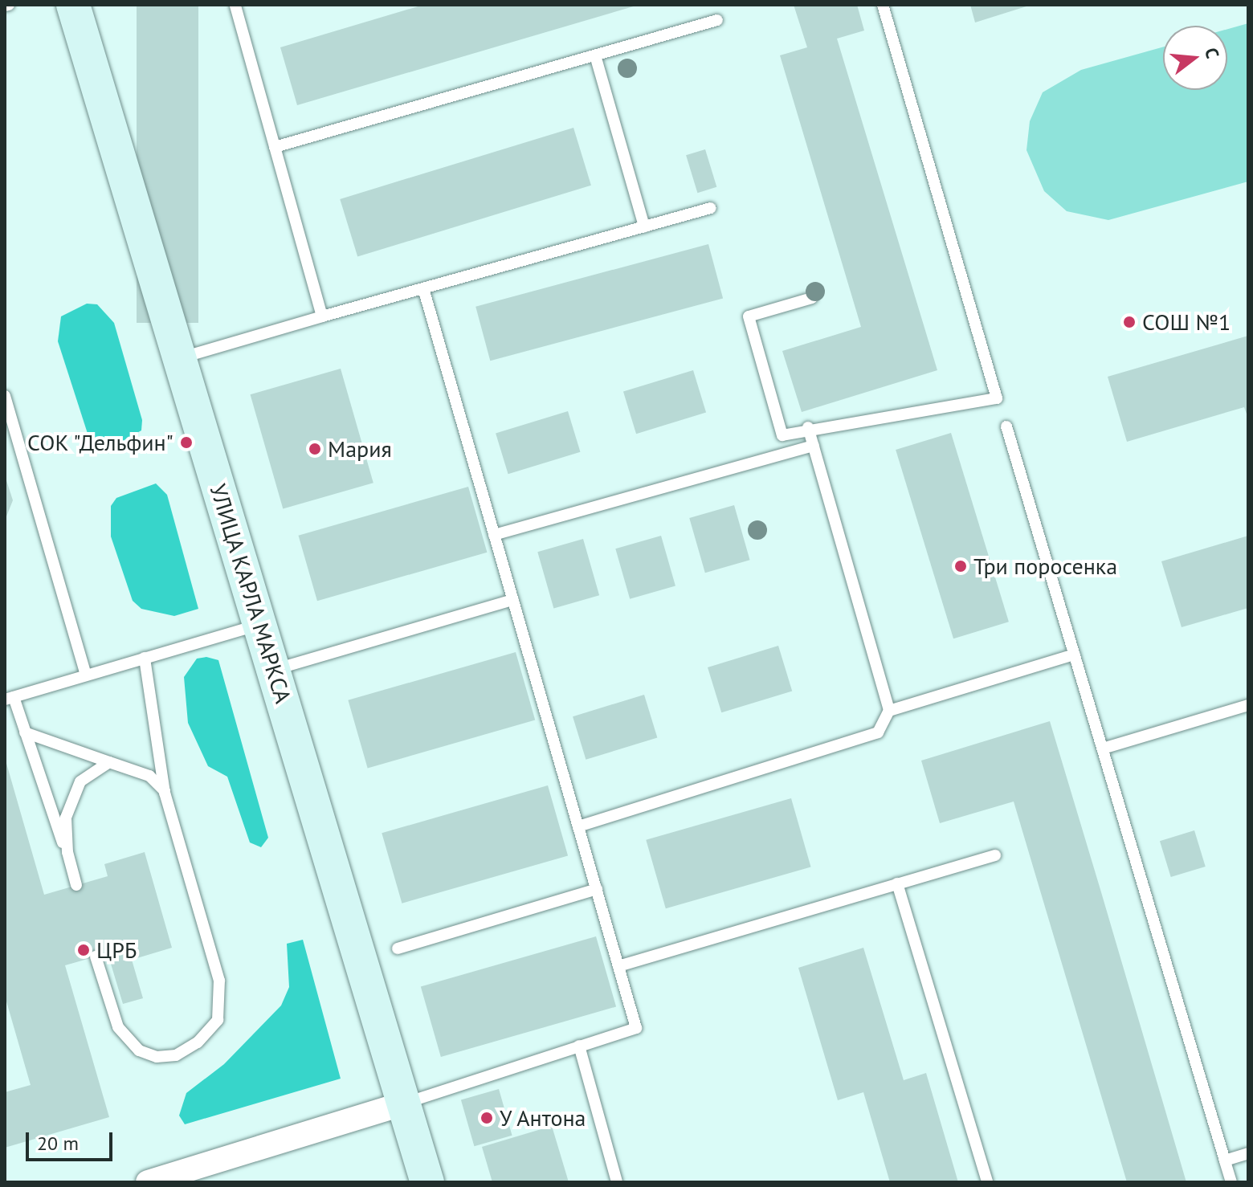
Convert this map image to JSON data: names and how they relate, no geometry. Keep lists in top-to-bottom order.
{
  "streets": {
    "street": ["УЛИЦА КАРЛА МАРКСА"]
  },
  "places": [
    "СОШ №1",
    "СОК \"Дельфин\"",
    "Мария",
    "Три поросенка",
    "ЦРБ",
    "У Антона"
  ],
  "scale_bar": "20 m",
  "north": "right"
}
